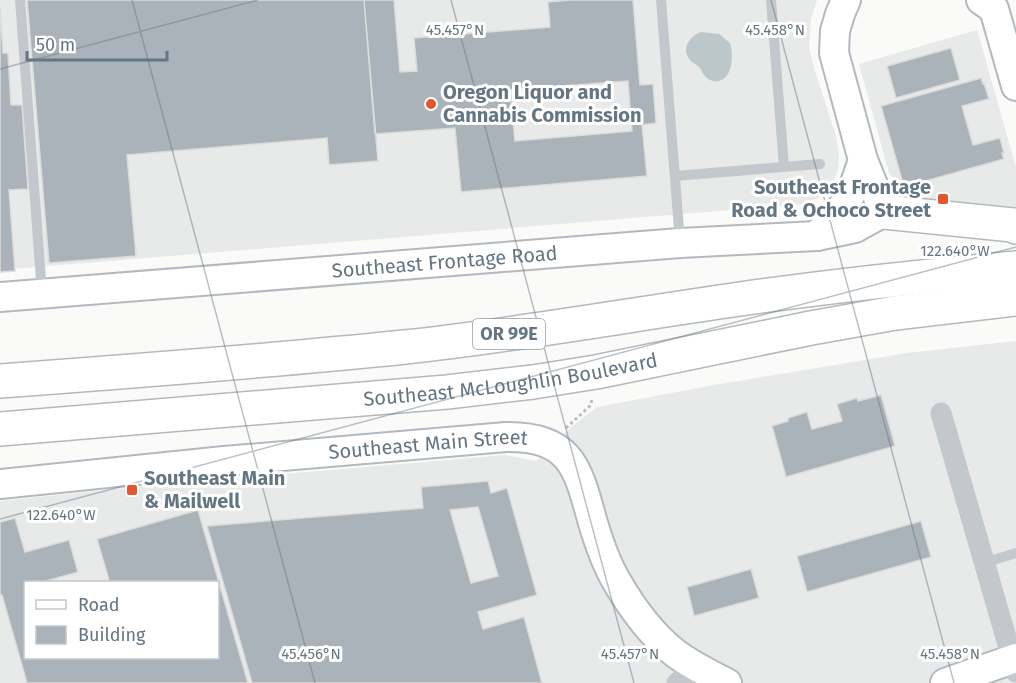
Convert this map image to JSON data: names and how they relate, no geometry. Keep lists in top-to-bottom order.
{
  "streets": {
    "highway": ["OR 99E", "Southeast McLoughlin Boulevard"],
    "street": ["Southeast Frontage Road", "Southeast Main Street"]
  },
  "places": {
    "other": ["Oregon Liquor and Cannabis Commission"],
    "transit": ["Southeast Frontage Road & Ochoco Street", "Southeast Main & Mailwell"]
  },
  "legend": ["Road", "Building"],
  "scale_bar": "50 m",
  "coordinates": [
    "45.457°N",
    "45.458°N",
    "122.640°W",
    "45.456°N"
  ]
}
